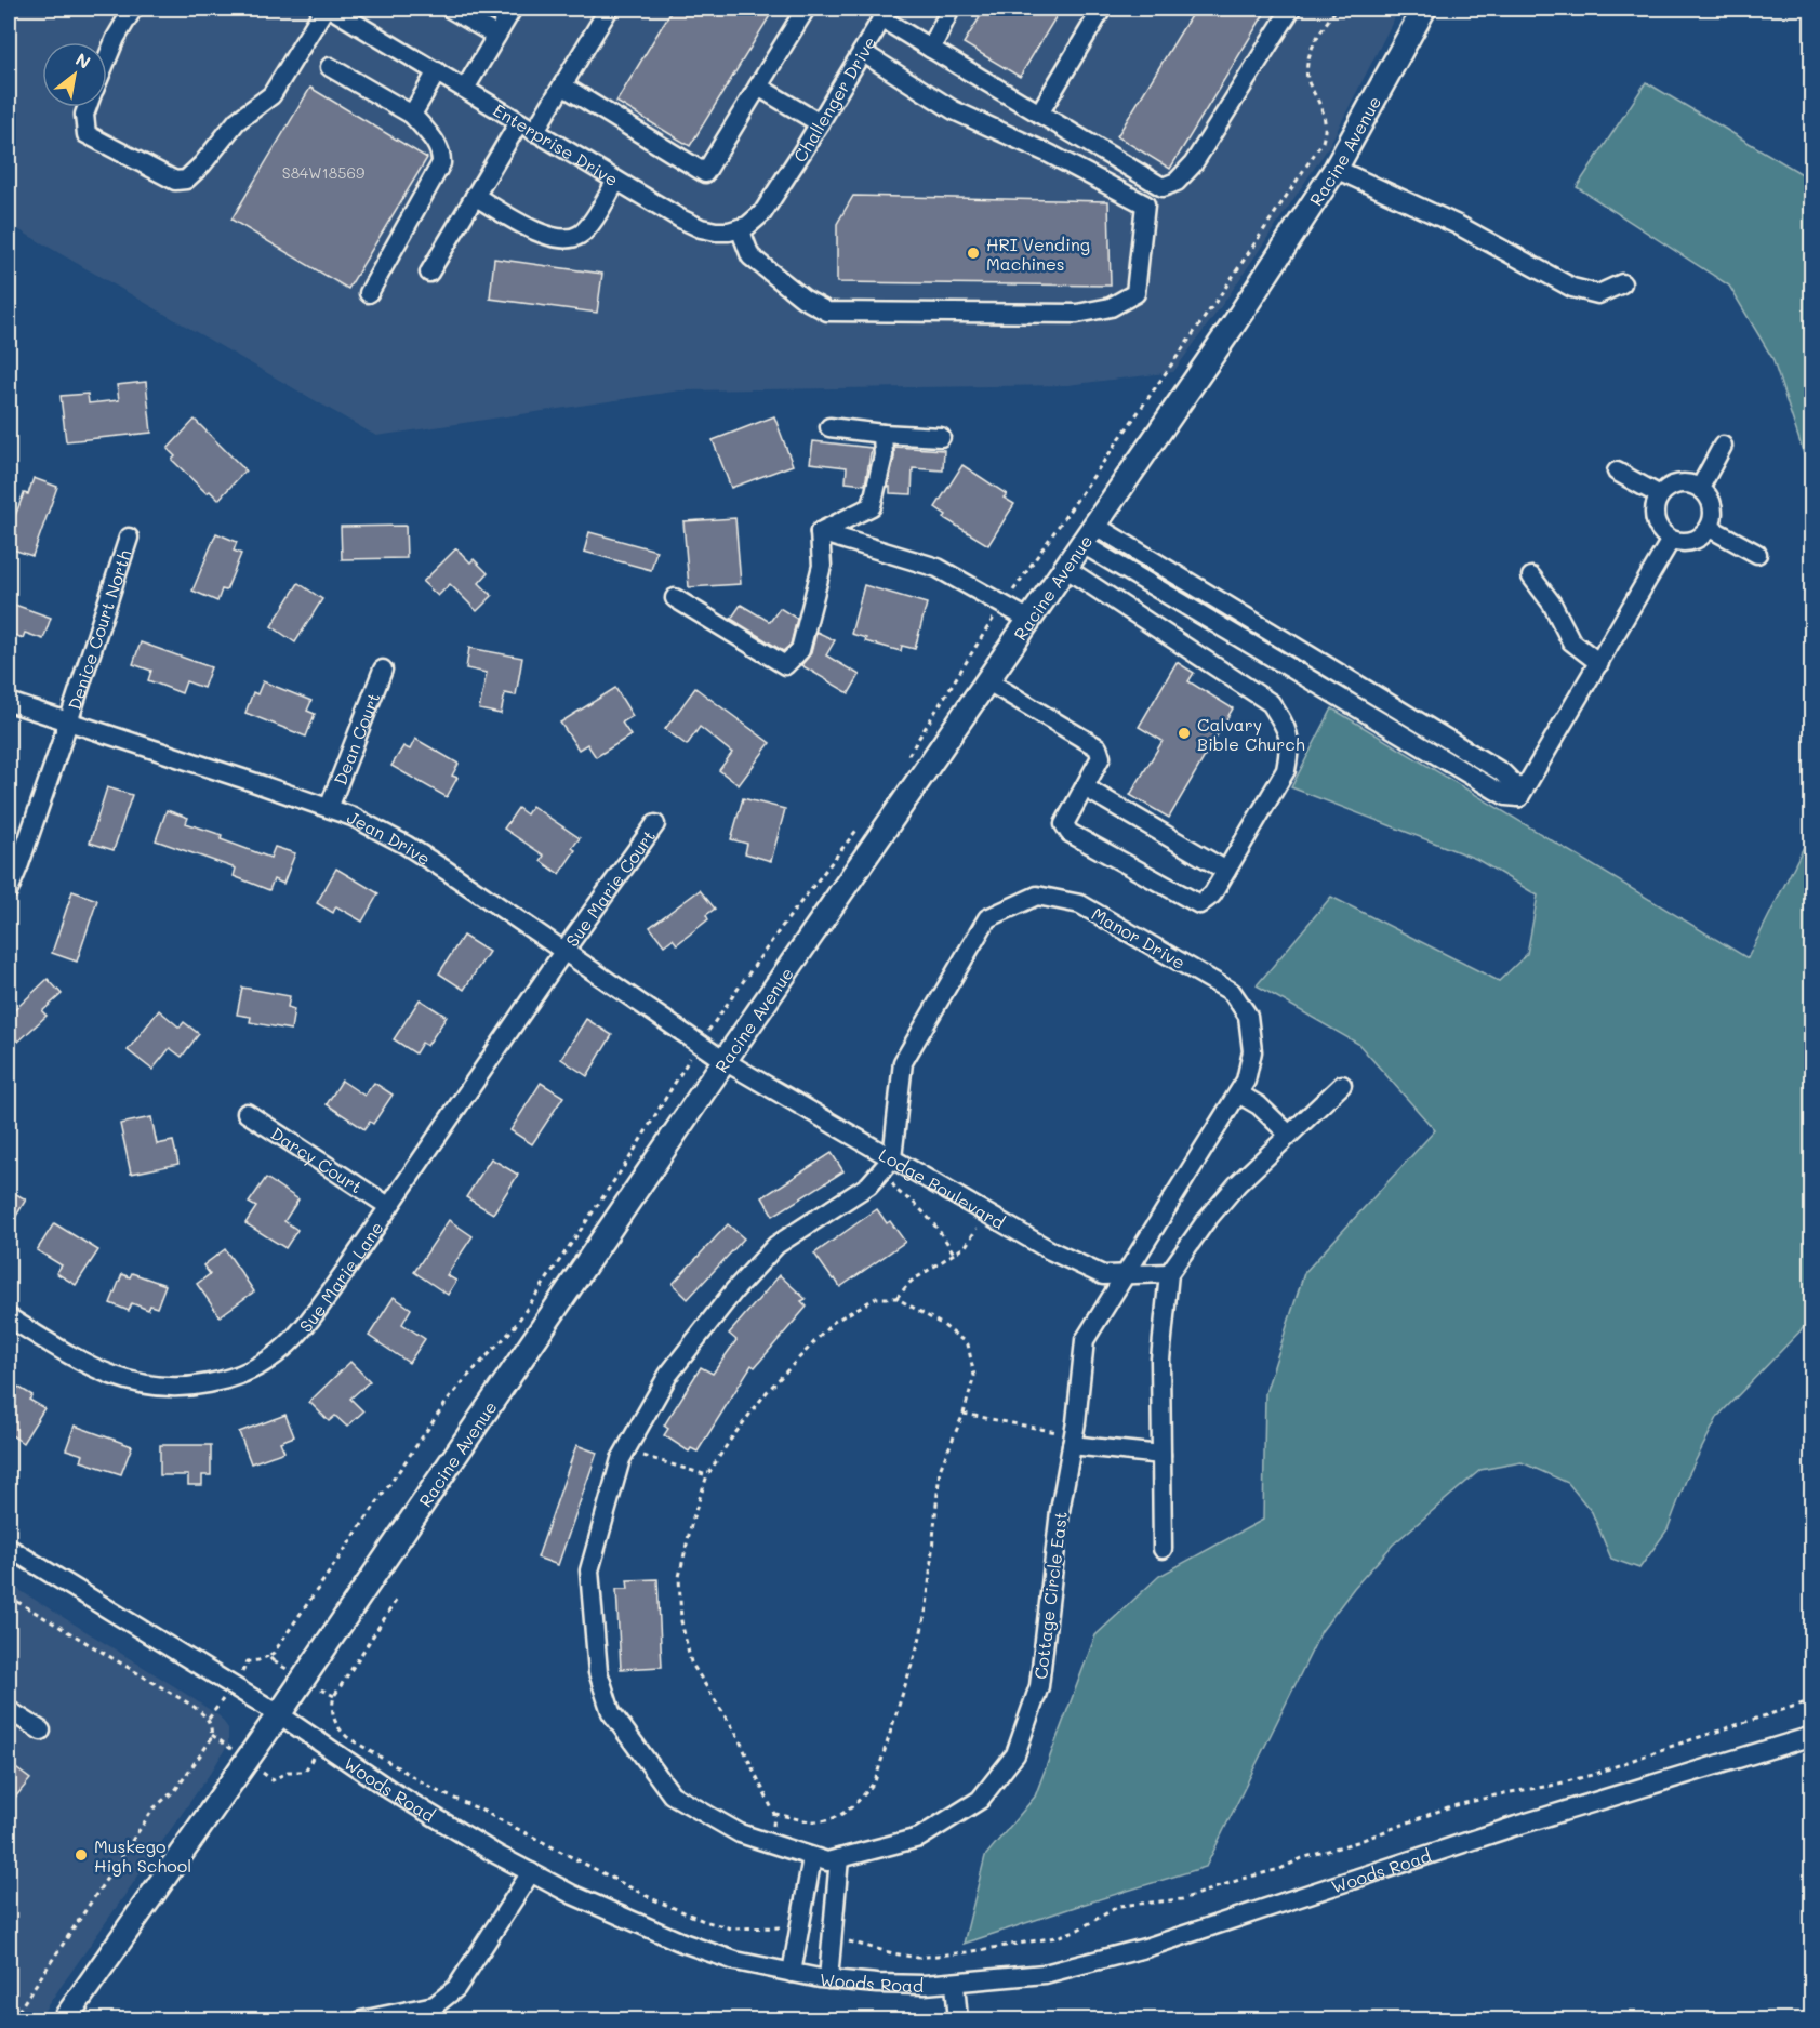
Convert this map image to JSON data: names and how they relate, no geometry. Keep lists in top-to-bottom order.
{
  "streets": {
    "main road": ["Racine Avenue"],
    "street": [
      "Challenger Drive",
      "Enterprise Drive",
      "Denice Court North",
      "Dean Court",
      "Jean Drive",
      "Sue Marie Court",
      "Manor Drive",
      "Darcy Court",
      "Lodge Boulevard",
      "Sue Marie Lane",
      "Cottage Circle East",
      "Woods Road"
    ]
  },
  "crossings": [
    ["Challenger Drive", "Enterprise Drive"],
    ["Racine Avenue", "Jean Drive"],
    ["Racine Avenue", "Lodge Boulevard"],
    ["Racine Avenue", "Woods Road"],
    ["Denice Court North", "Jean Drive"],
    ["Dean Court", "Jean Drive"],
    ["Jean Drive", "Sue Marie Court"],
    ["Jean Drive", "Lodge Boulevard"],
    ["Jean Drive", "Sue Marie Lane"],
    ["Sue Marie Court", "Sue Marie Lane"],
    ["Manor Drive", "Lodge Boulevard"],
    ["Manor Drive", "Cottage Circle East"],
    ["Darcy Court", "Sue Marie Lane"],
    ["Lodge Boulevard", "Cottage Circle East"]
  ],
  "places": ["HRI Vending Machines", "Calvary Bible Church", "Muskego High School"],
  "house_numbers": ["S84W18569"],
  "north": "top right"
}
